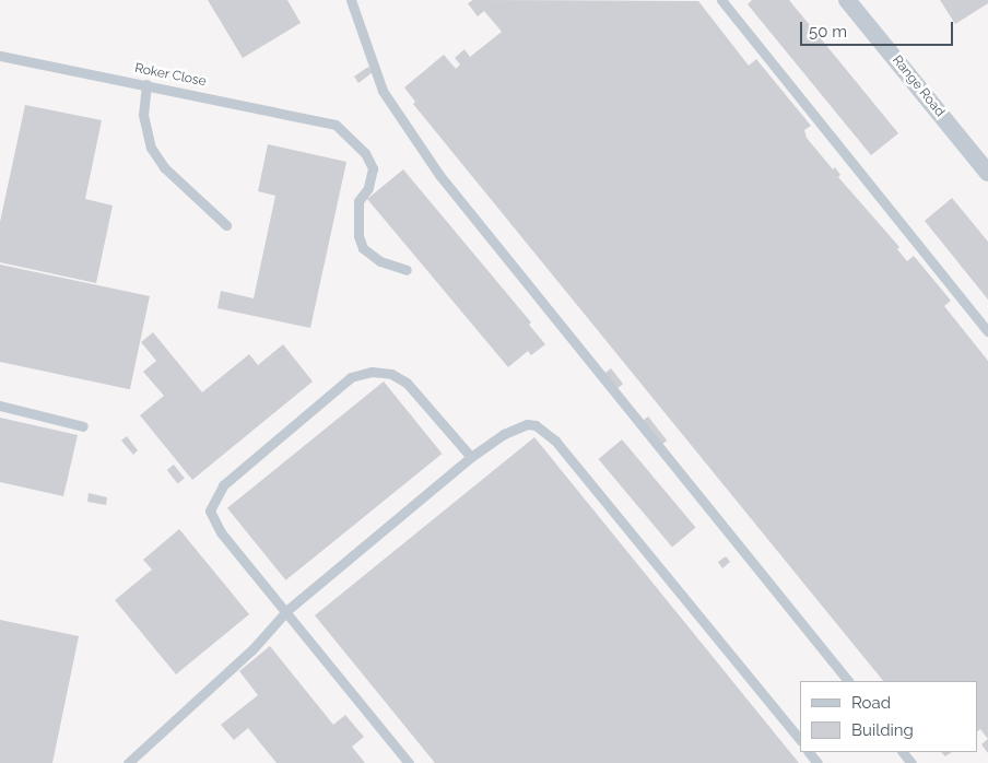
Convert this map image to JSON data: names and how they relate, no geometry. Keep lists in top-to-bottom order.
{
  "streets": {
    "street": ["Range Road"],
    "lane": ["Roker Close"]
  },
  "legend": ["Road", "Building"],
  "scale_bar": "50 m"
}
